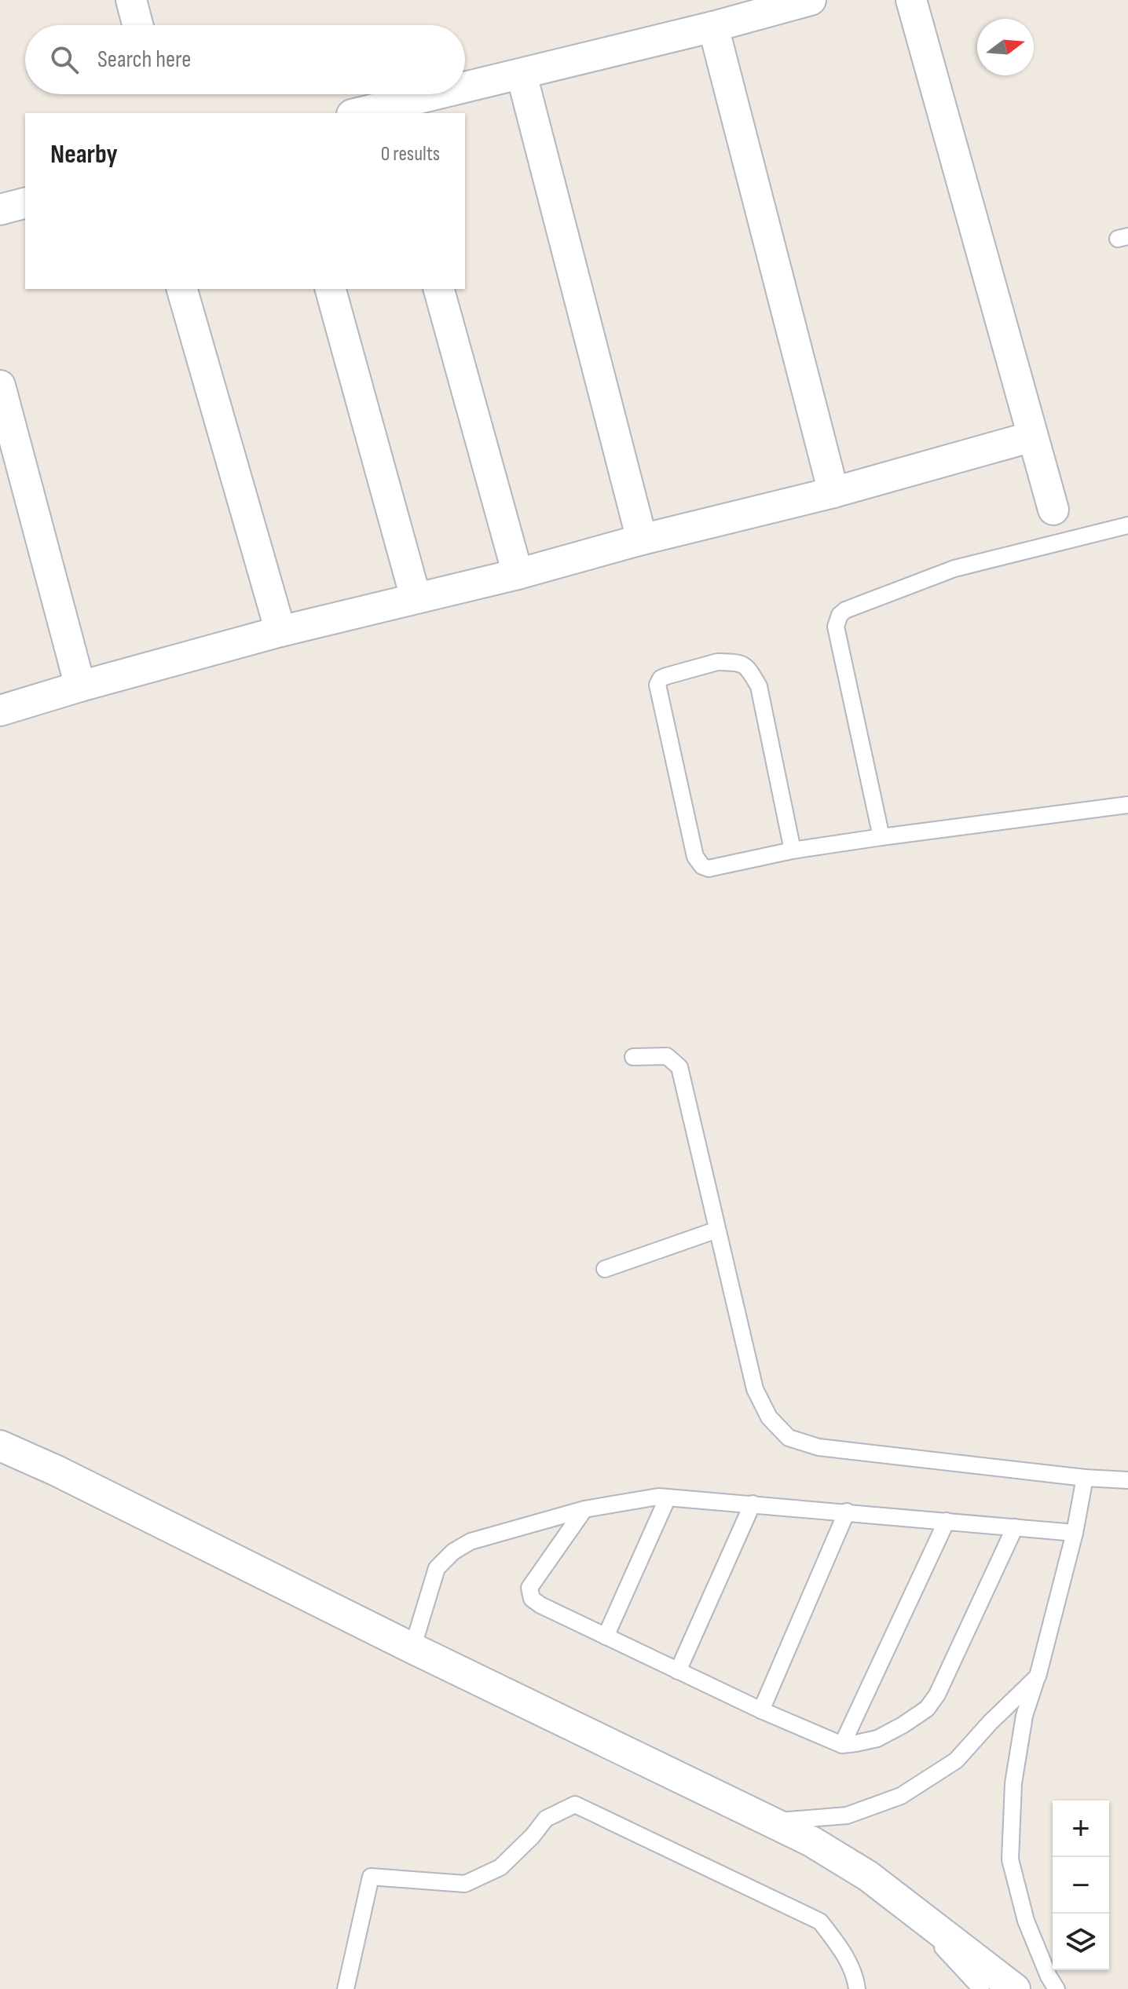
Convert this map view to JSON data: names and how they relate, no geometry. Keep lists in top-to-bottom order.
{
  "north": "right",
  "page": {
    "search": "Search here",
    "heading": ["Nearby", "0 results"],
    "map_buttons": ["+", "−"]
  }
}
